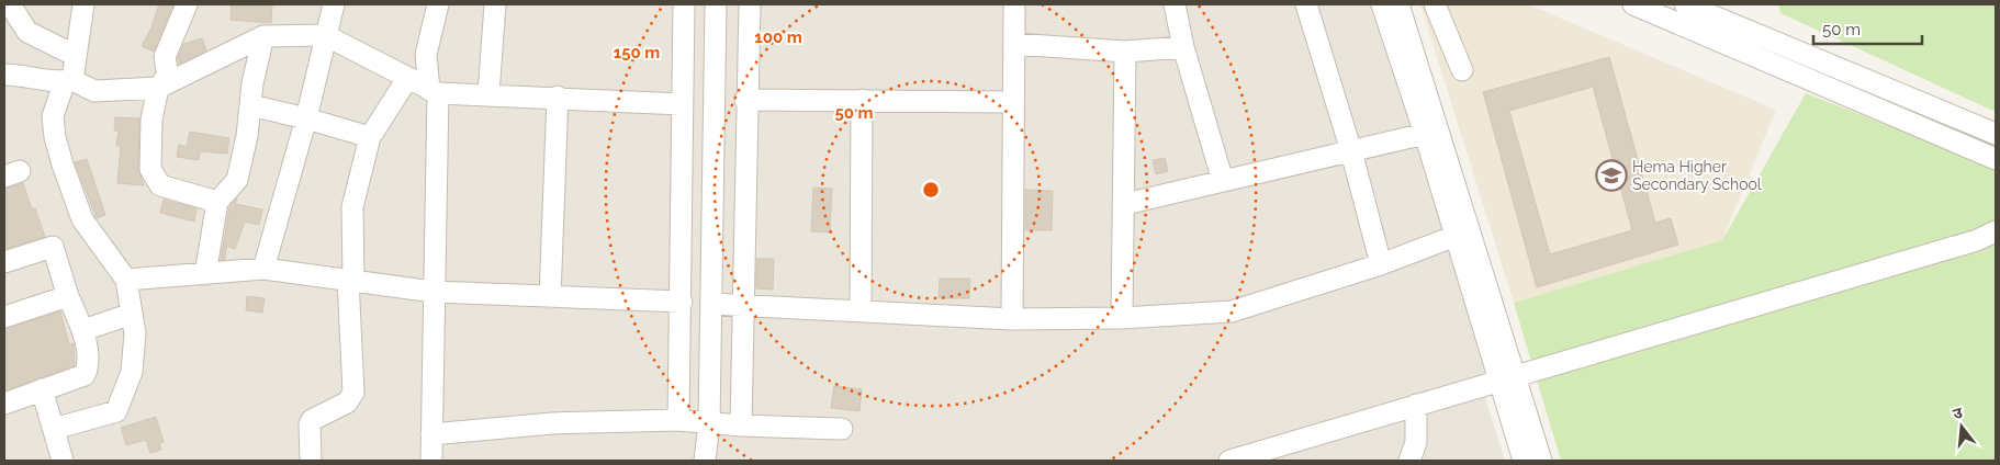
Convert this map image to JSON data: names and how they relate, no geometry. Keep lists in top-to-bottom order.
{
  "places": {
    "school or university": ["Hema Higher Secondary School"]
  },
  "scale_bar": "50 m",
  "north": "top",
  "rings": ["100 m", "150 m", "50 m"]
}
